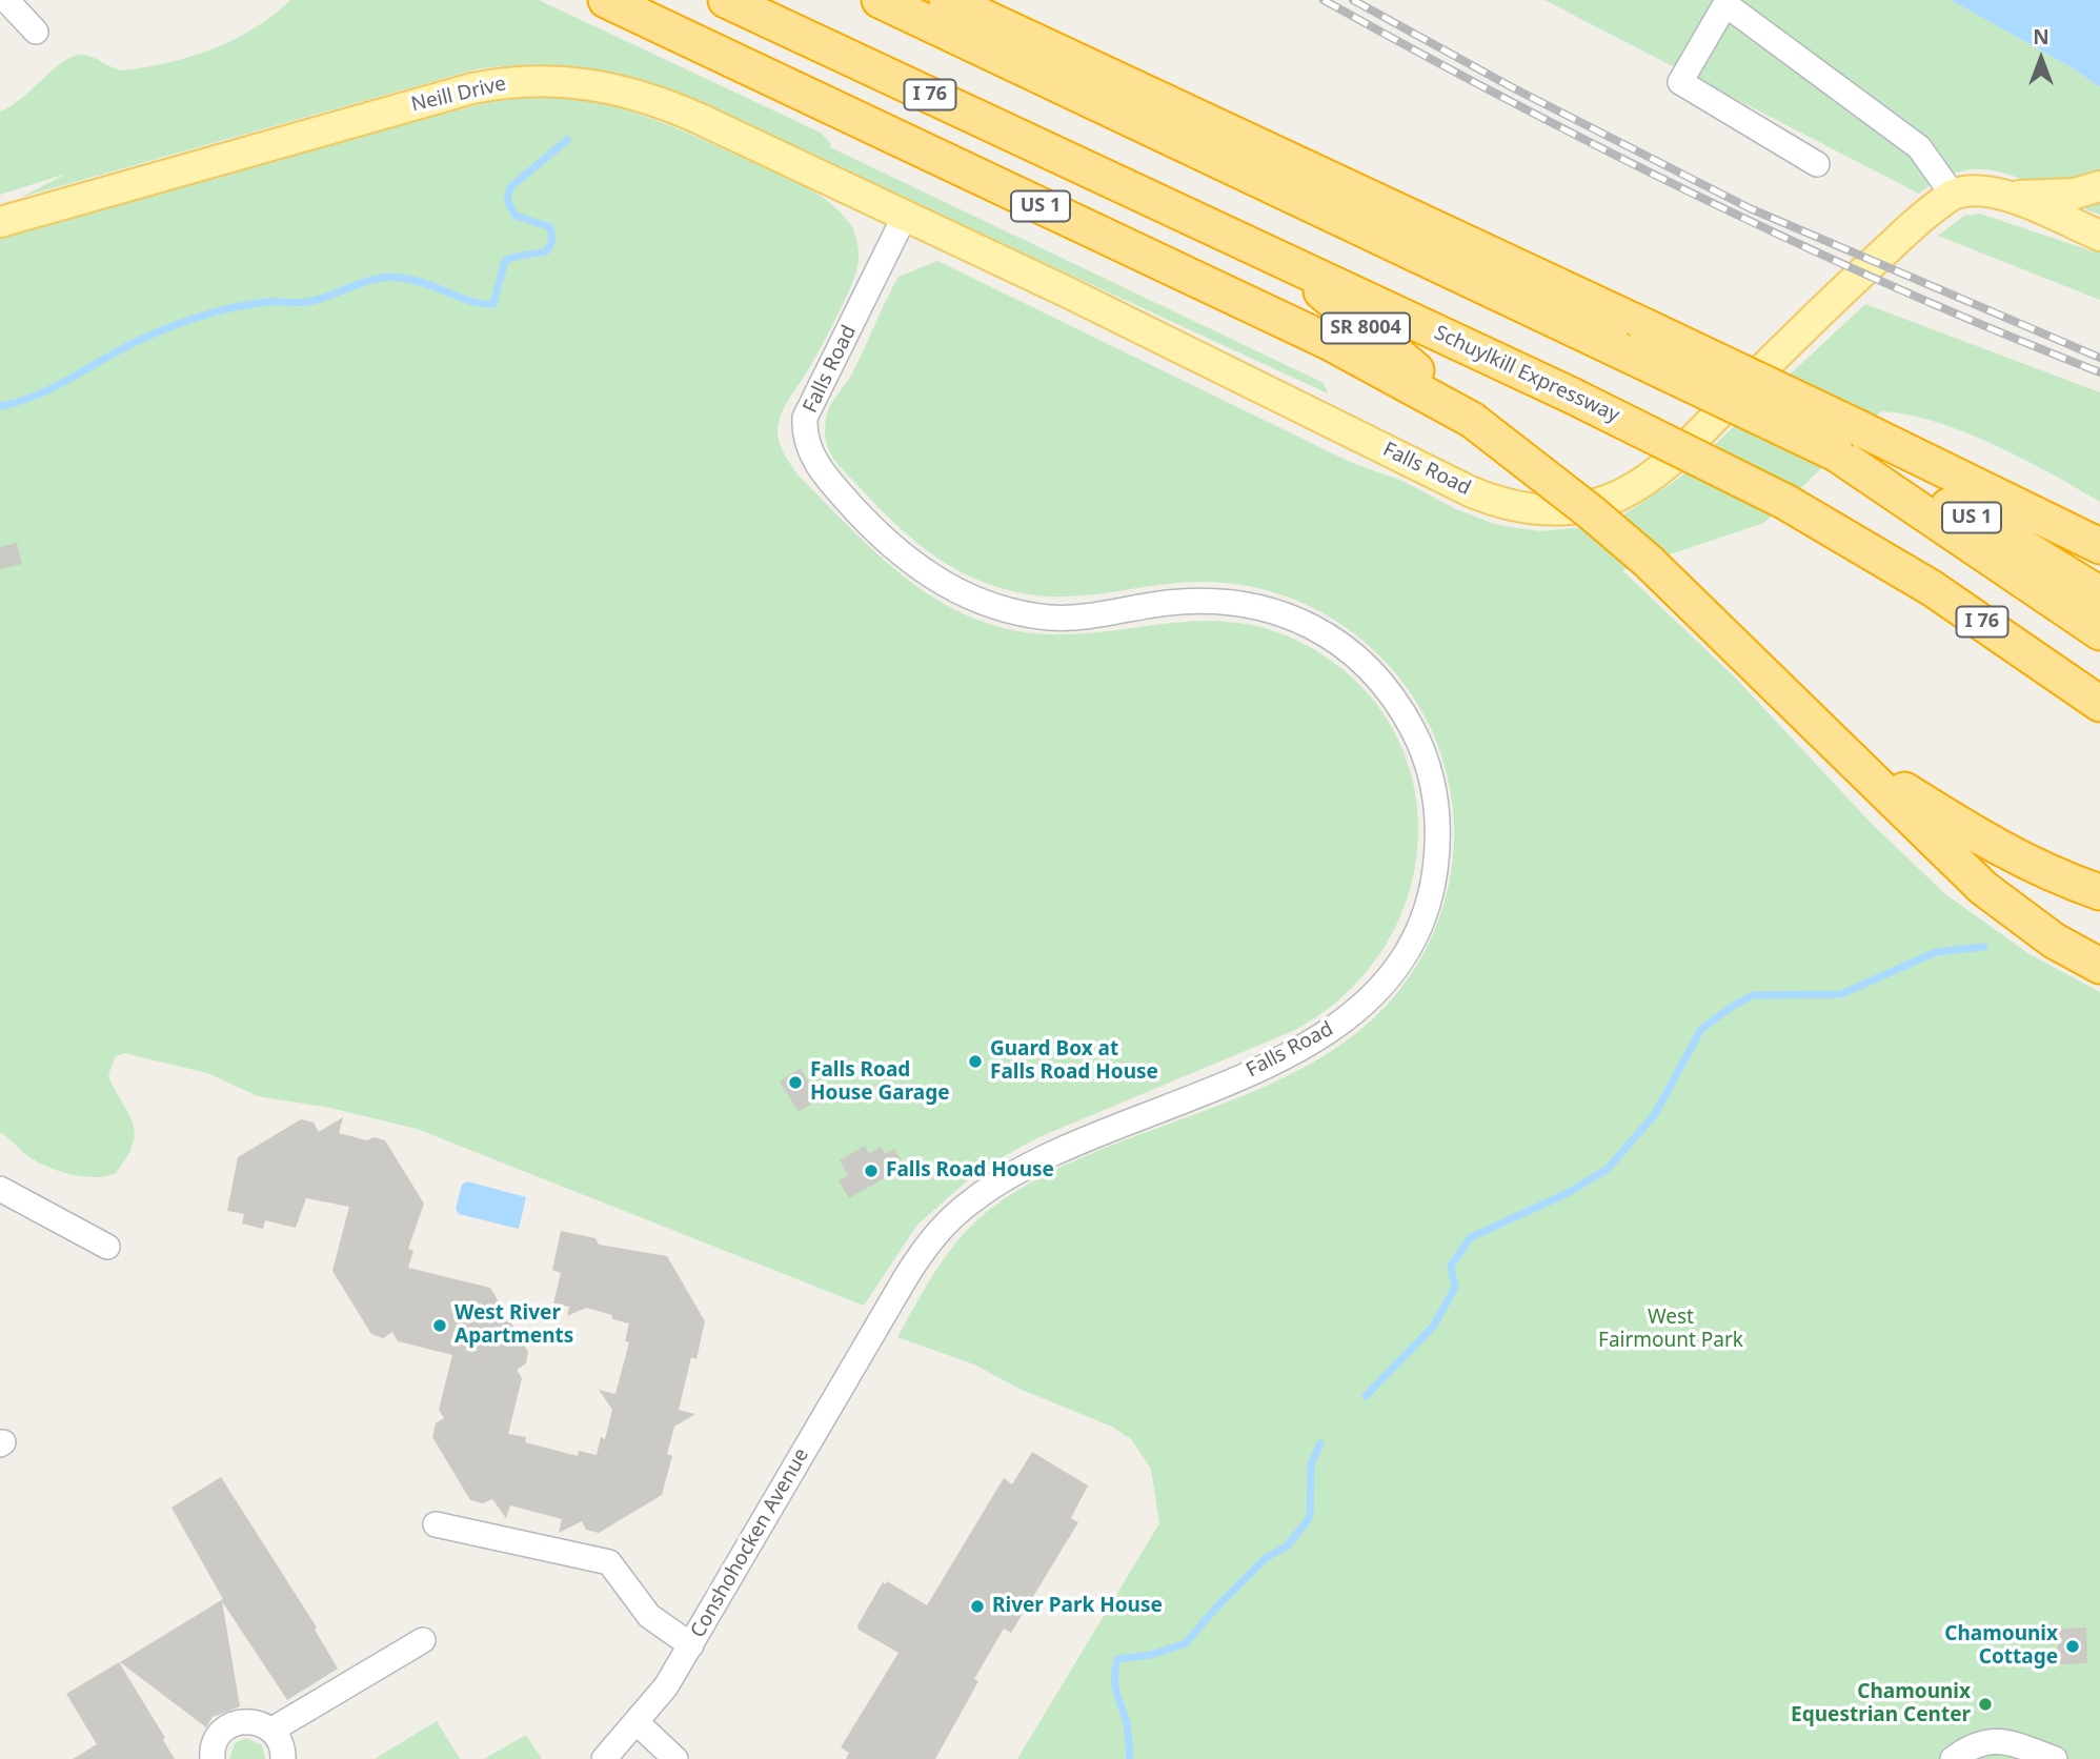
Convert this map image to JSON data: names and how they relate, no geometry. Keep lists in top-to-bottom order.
{
  "streets": {
    "highway": [
      "I 76",
      "US 1",
      "SR 8004",
      "Schuylkill Expressway"
    ],
    "main road": ["Neill Drive", "Falls Road"],
    "street": ["Conshohocken Avenue"]
  },
  "crossings": [
    ["Neill Drive", "Falls Road"],
    ["US 1", "SR 8004"],
    ["SR 8004", "Schuylkill Expressway"],
    ["Falls Road", "Conshohocken Avenue"]
  ],
  "parks": ["West Fairmount Park"],
  "places": [
    "Guard Box at Falls Road House",
    "Falls Road House Garage",
    "Falls Road House",
    "West River Apartments",
    "River Park House",
    "Chamounix Cottage",
    "Chamounix Equestrian Center"
  ],
  "north": "top"
}
